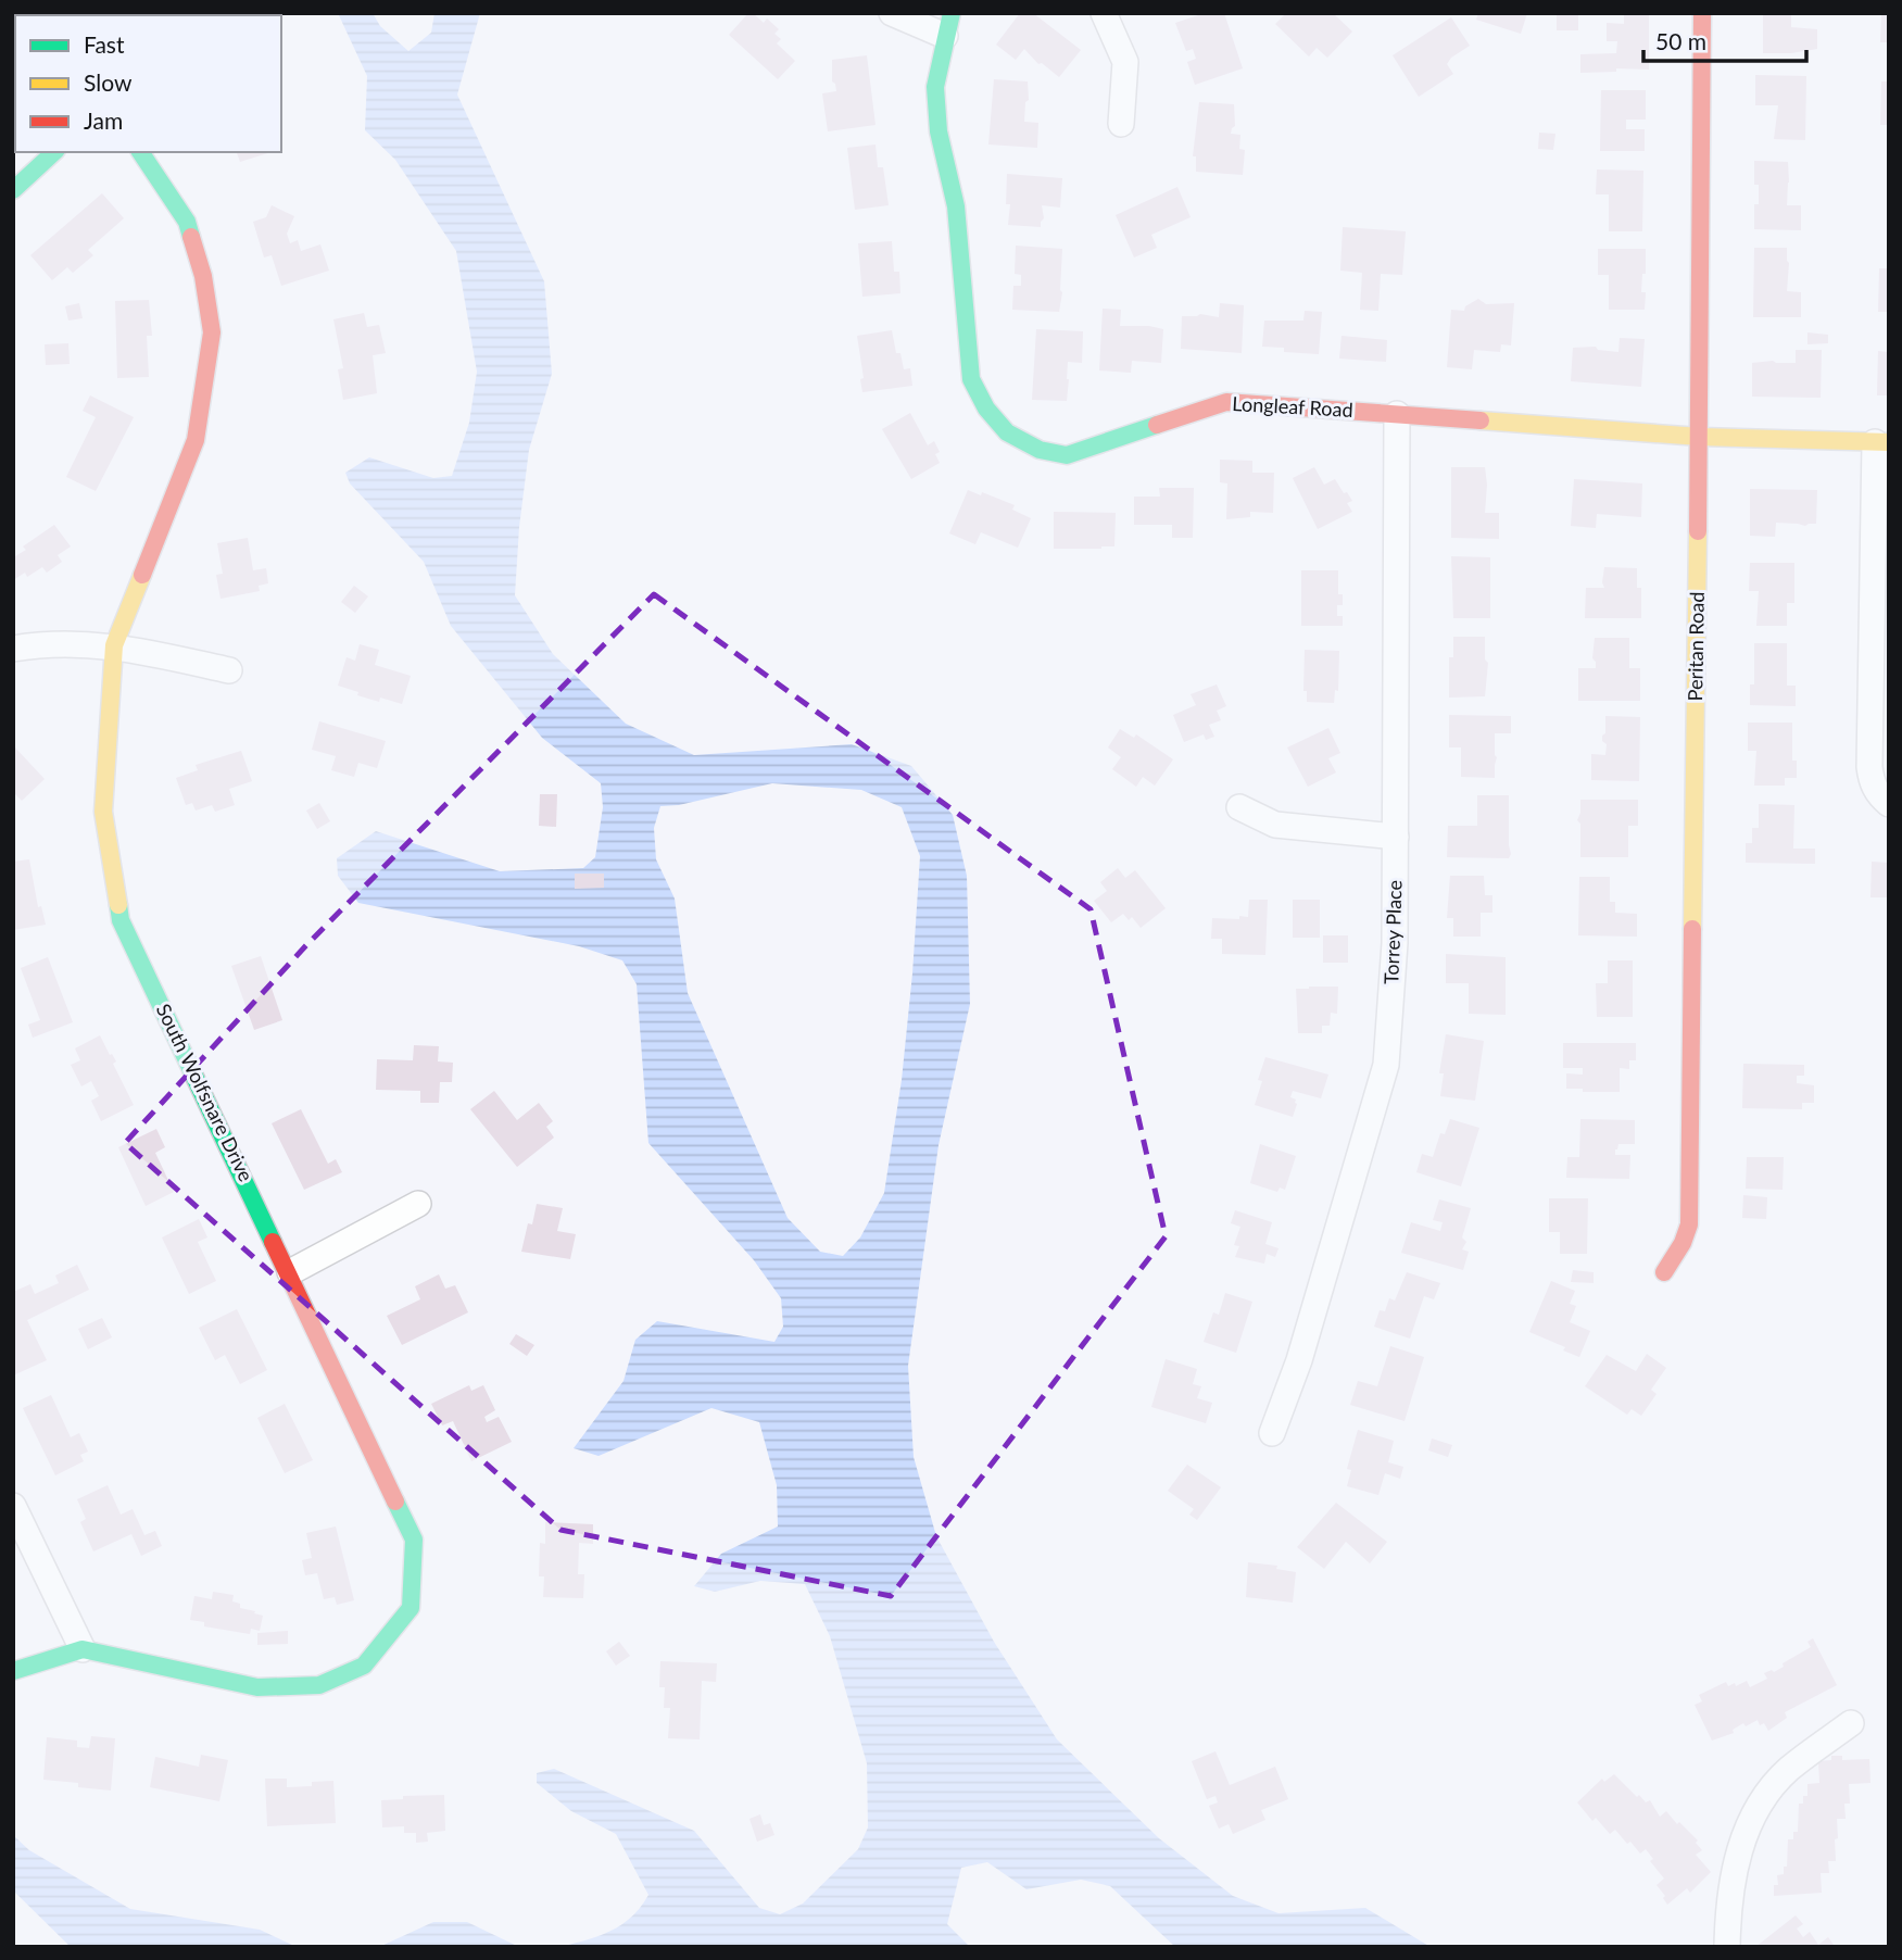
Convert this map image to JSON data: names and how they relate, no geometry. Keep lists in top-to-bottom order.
{
  "streets": {
    "street": [
      "Longleaf Road",
      "Peritan Road",
      "Torrey Place",
      "South Wolfsnare Drive"
    ]
  },
  "crossings": [
    ["Longleaf Road", "Peritan Road"],
    ["Longleaf Road", "Torrey Place"]
  ],
  "legend": ["Fast", "Slow", "Jam"],
  "scale_bar": "50 m"
}
